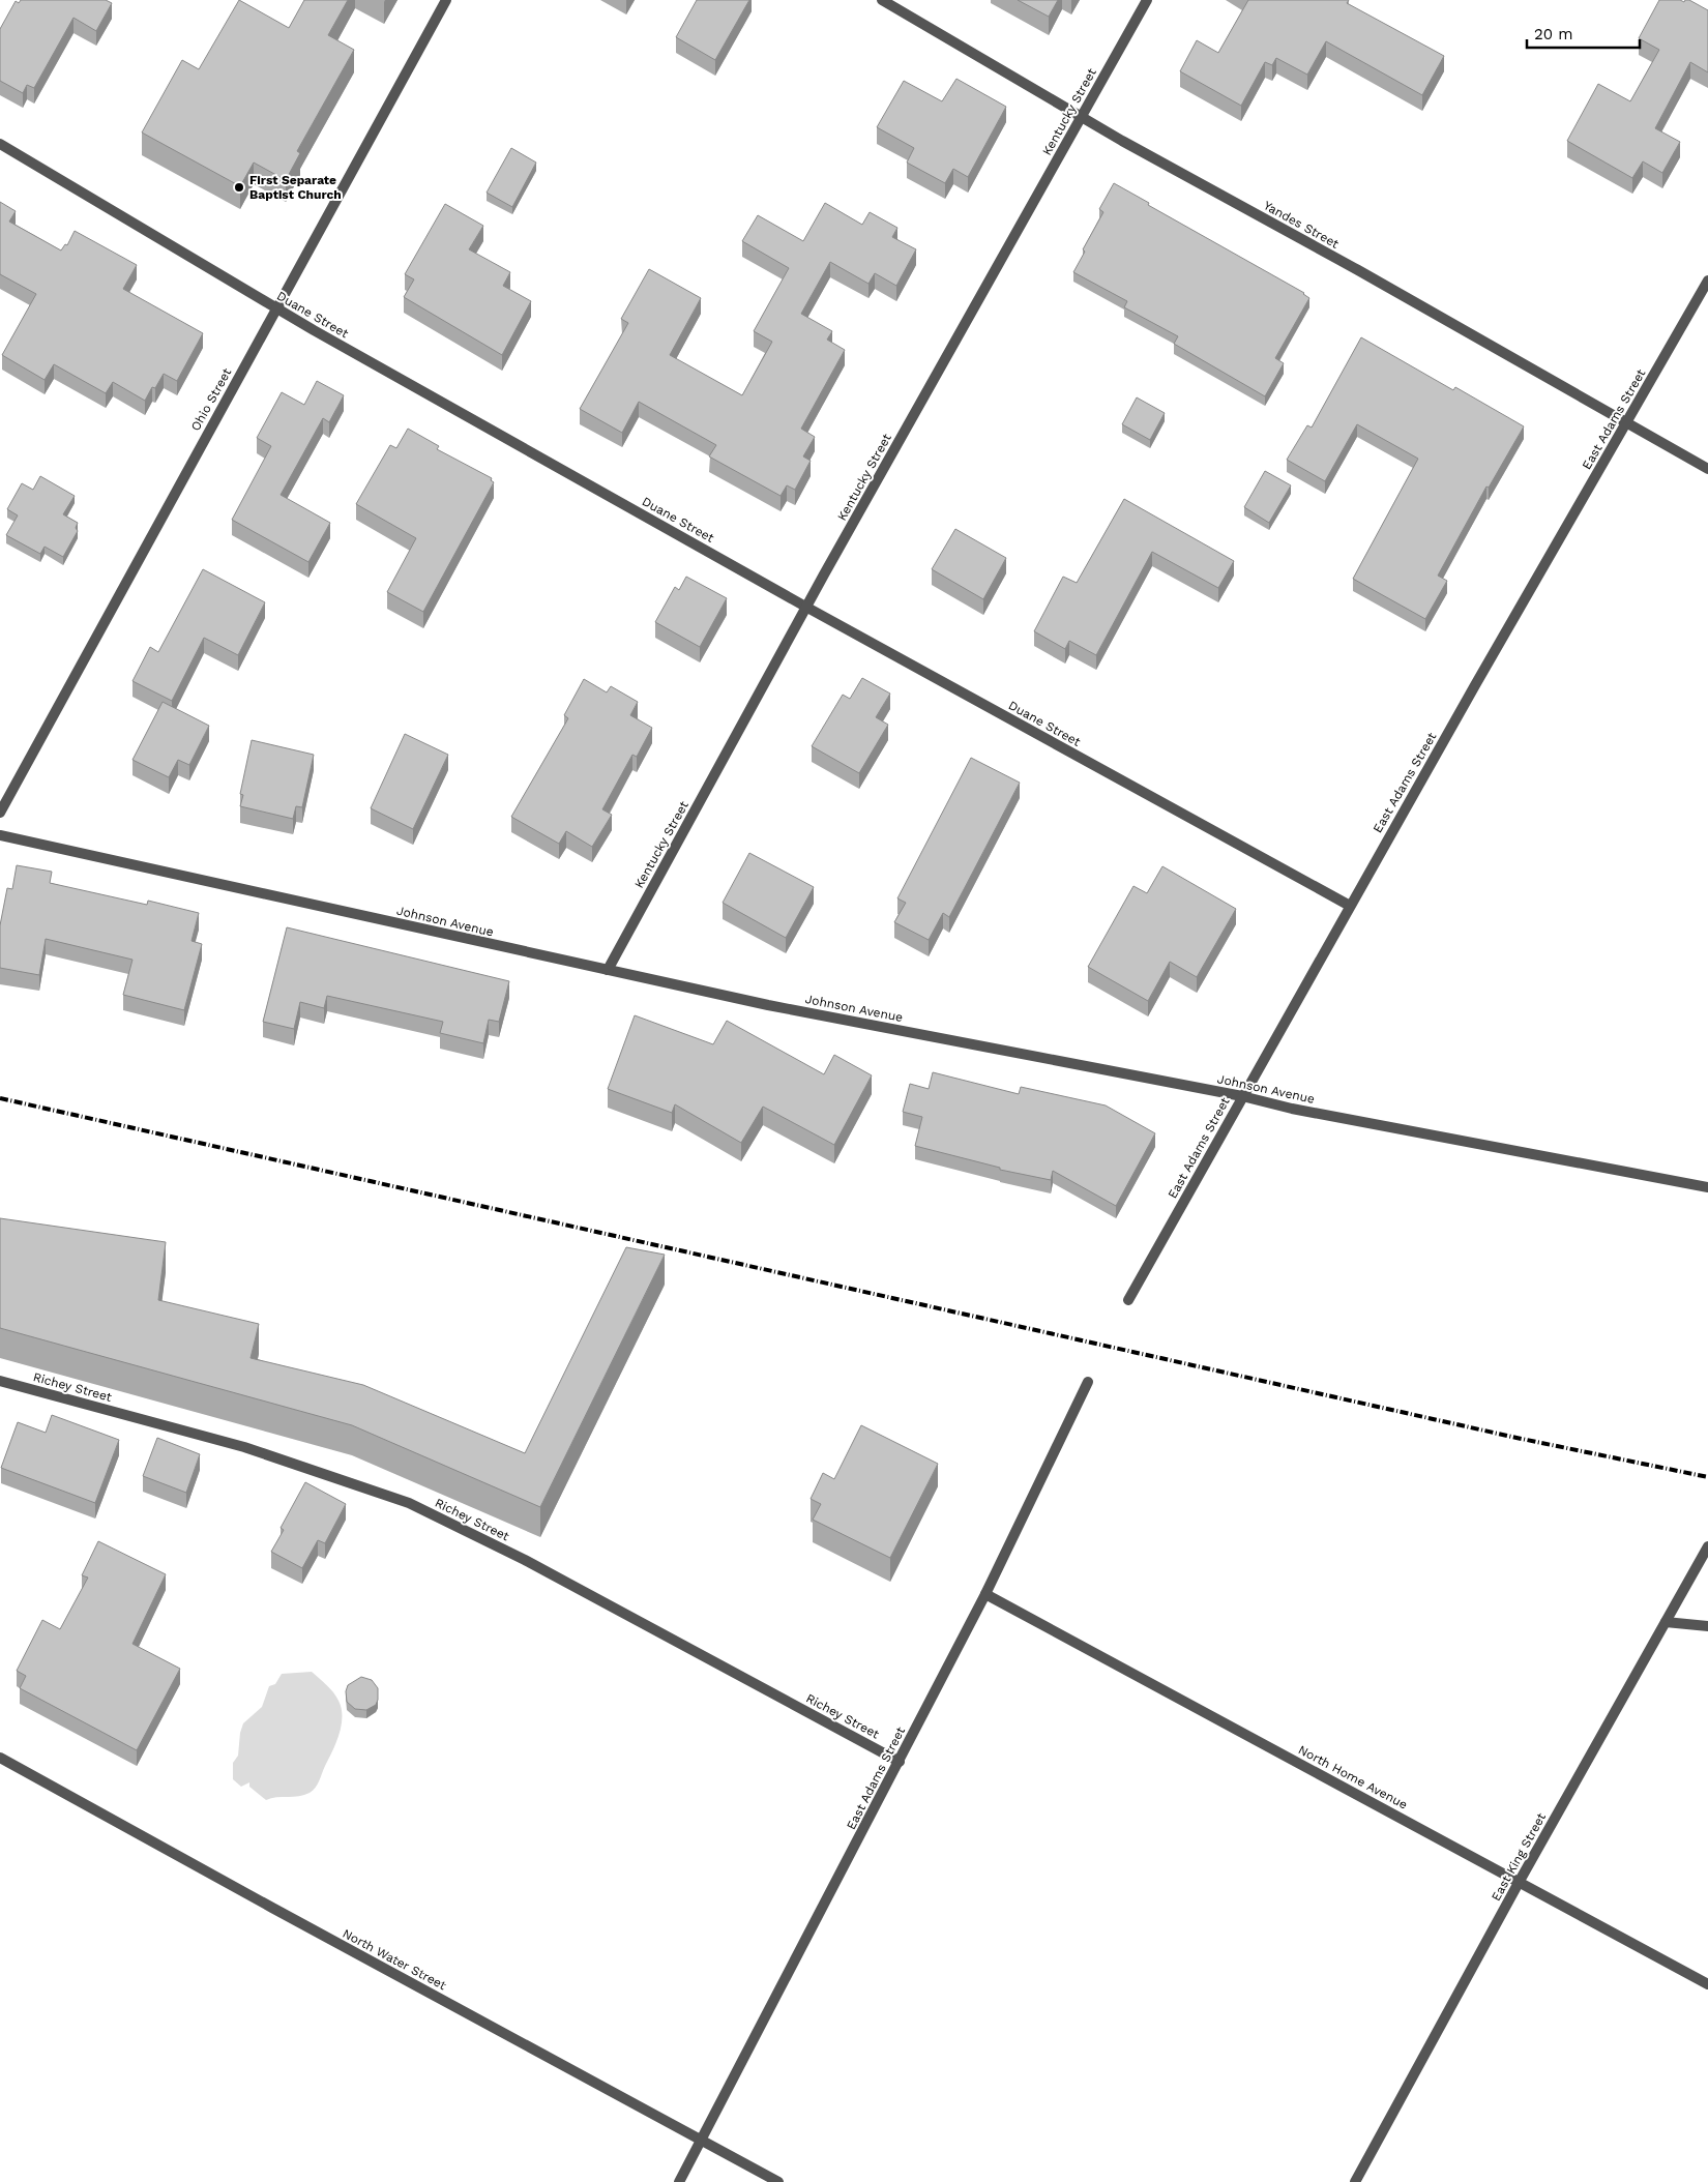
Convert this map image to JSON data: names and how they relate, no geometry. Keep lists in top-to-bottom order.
{
  "streets": {
    "street": [
      "Kentucky Street",
      "Yandes Street",
      "Duane Street",
      "Ohio Street",
      "East Adams Street",
      "Johnson Avenue",
      "Richey Street",
      "North Home Avenue",
      "East King Street",
      "North Water Street"
    ]
  },
  "crossings": [
    ["Kentucky Street", "Yandes Street"],
    ["Kentucky Street", "Duane Street"],
    ["Kentucky Street", "Johnson Avenue"],
    ["Yandes Street", "East Adams Street"],
    ["Duane Street", "Ohio Street"],
    ["Duane Street", "East Adams Street"],
    ["East Adams Street", "Johnson Avenue"],
    ["East Adams Street", "Richey Street"],
    ["East Adams Street", "North Home Avenue"],
    ["East Adams Street", "North Water Street"],
    ["North Home Avenue", "East King Street"]
  ],
  "places": ["First Separate Baptist Church"],
  "scale_bar": "20 m"
}
